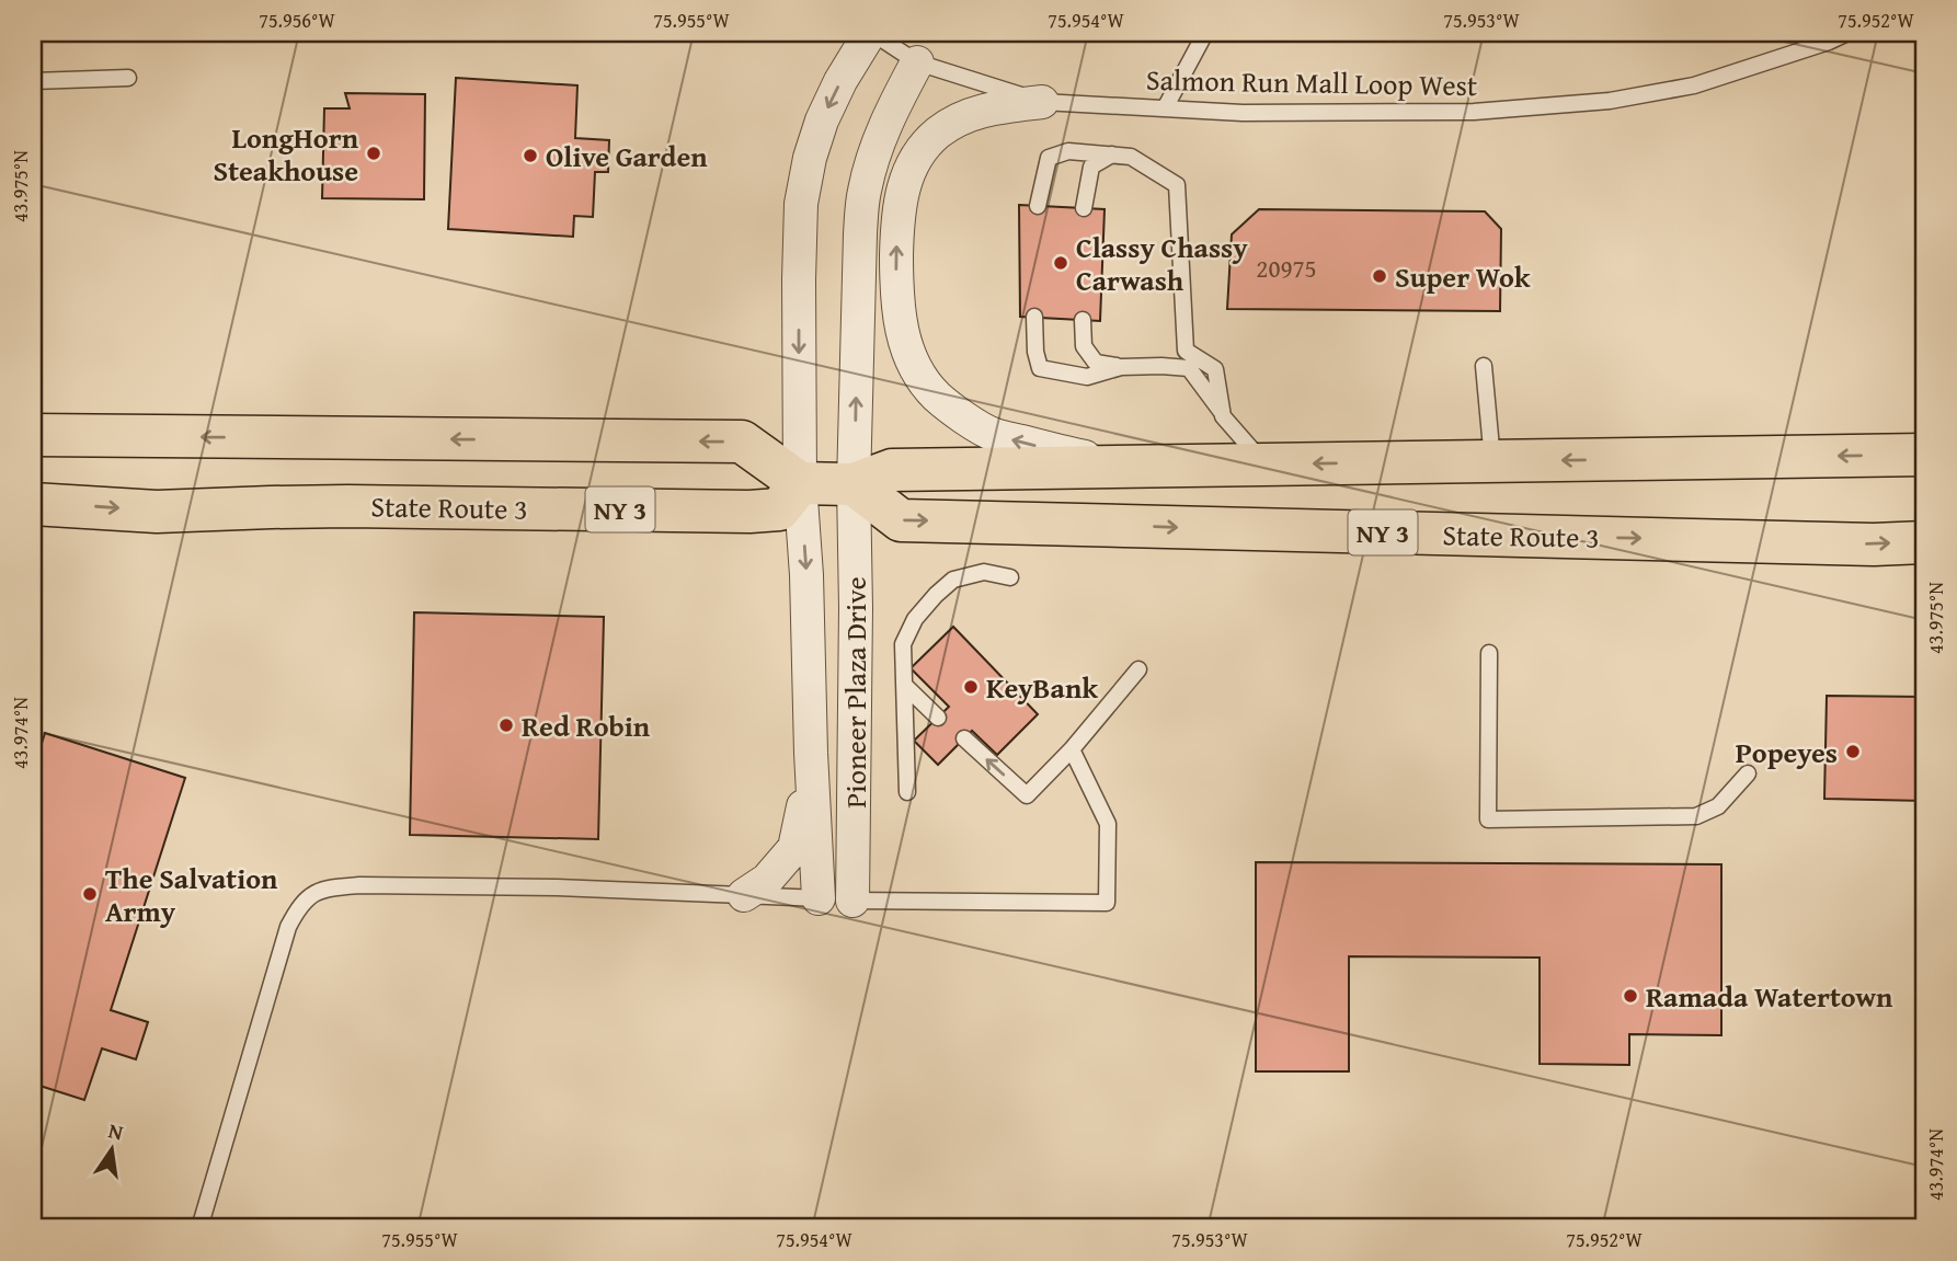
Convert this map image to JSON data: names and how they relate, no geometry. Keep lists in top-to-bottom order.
{
  "streets": {
    "main road": ["State Route 3", "NY 3"],
    "street": ["Pioneer Plaza Drive"],
    "lane": ["Salmon Run Mall Loop West"]
  },
  "crossings": [
    ["Salmon Run Mall Loop West", "Pioneer Plaza Drive"],
    ["State Route 3", "Pioneer Plaza Drive"]
  ],
  "places": [
    "LongHorn Steakhouse",
    "Olive Garden",
    "Classy Chassy Carwash",
    "Super Wok",
    "KeyBank",
    "Red Robin",
    "Popeyes",
    "The Salvation Army",
    "Ramada Watertown"
  ],
  "house_numbers": ["20975"],
  "north": "top",
  "coordinates": [
    "75.956°W",
    "75.955°W",
    "75.954°W",
    "75.953°W",
    "75.952°W",
    "43.975°N",
    "43.974°N"
  ]
}
